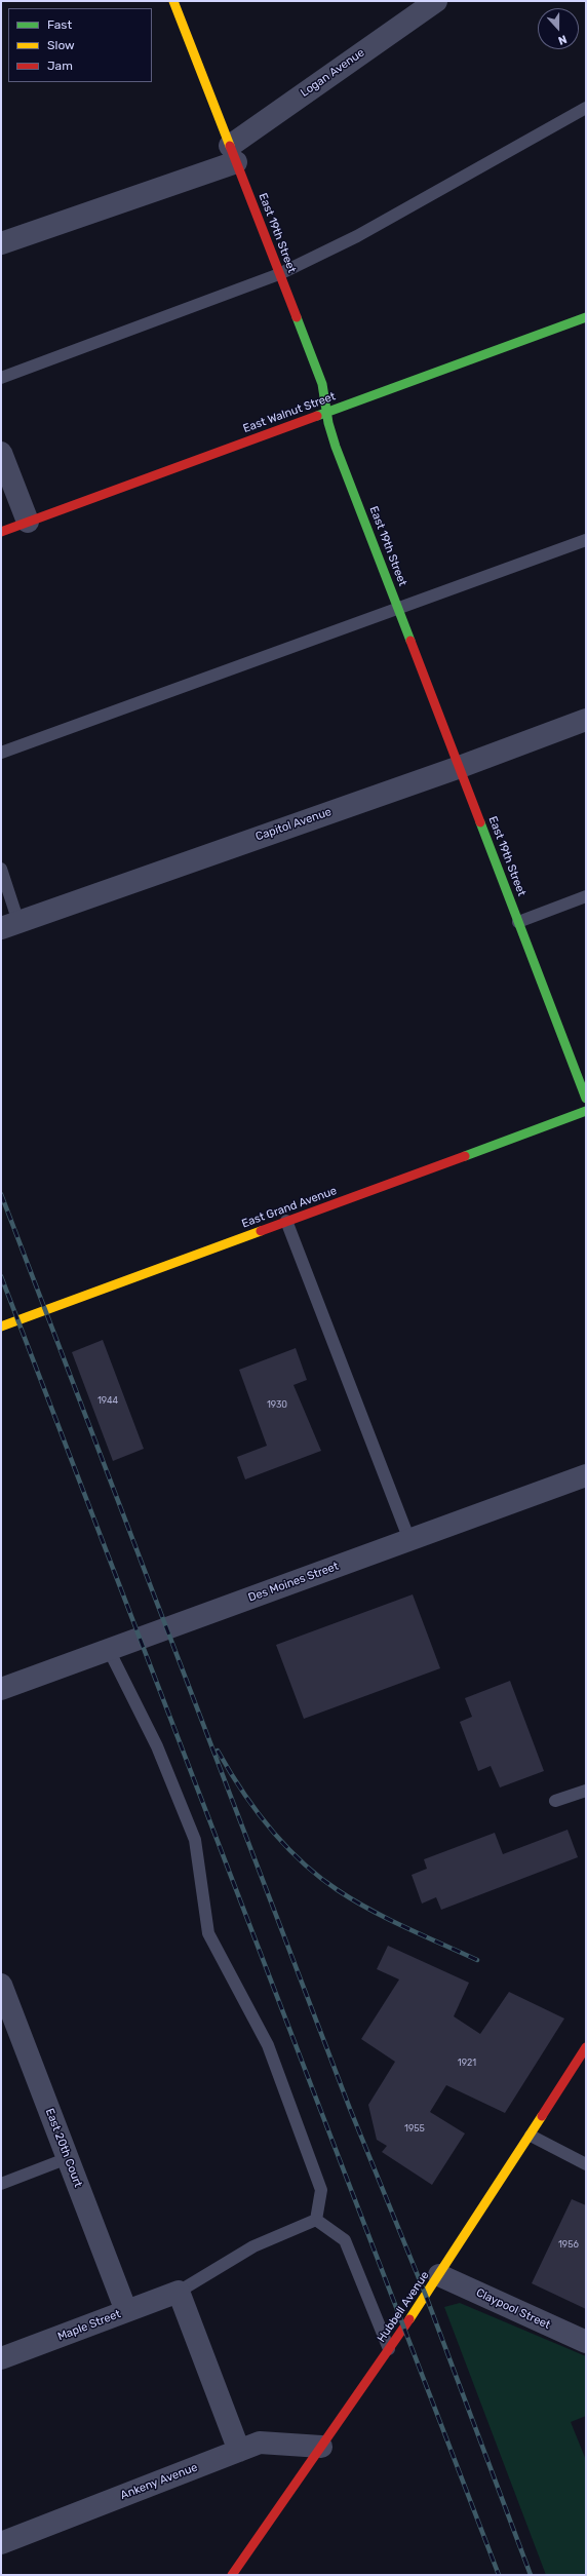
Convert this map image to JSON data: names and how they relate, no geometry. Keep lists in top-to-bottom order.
{
  "streets": {
    "street": [
      "Logan Avenue",
      "East 19th Street",
      "East Walnut Street",
      "Capitol Avenue",
      "East Grand Avenue",
      "Des Moines Street",
      "East 20th Court",
      "Hubbell Avenue",
      "Claypool Street",
      "Maple Street",
      "Ankeny Avenue"
    ]
  },
  "crossings": [
    ["Logan Avenue", "East 19th Street"],
    ["East 19th Street", "East Walnut Street"],
    ["East 19th Street", "Capitol Avenue"],
    ["East 20th Court", "Maple Street"],
    ["Hubbell Avenue", "Claypool Street"],
    ["Hubbell Avenue", "Ankeny Avenue"]
  ],
  "house_numbers": [
    "1944",
    "1930",
    "1921",
    "1955",
    "1956"
  ],
  "legend": ["Fast", "Slow", "Jam"],
  "north": "bottom"
}
